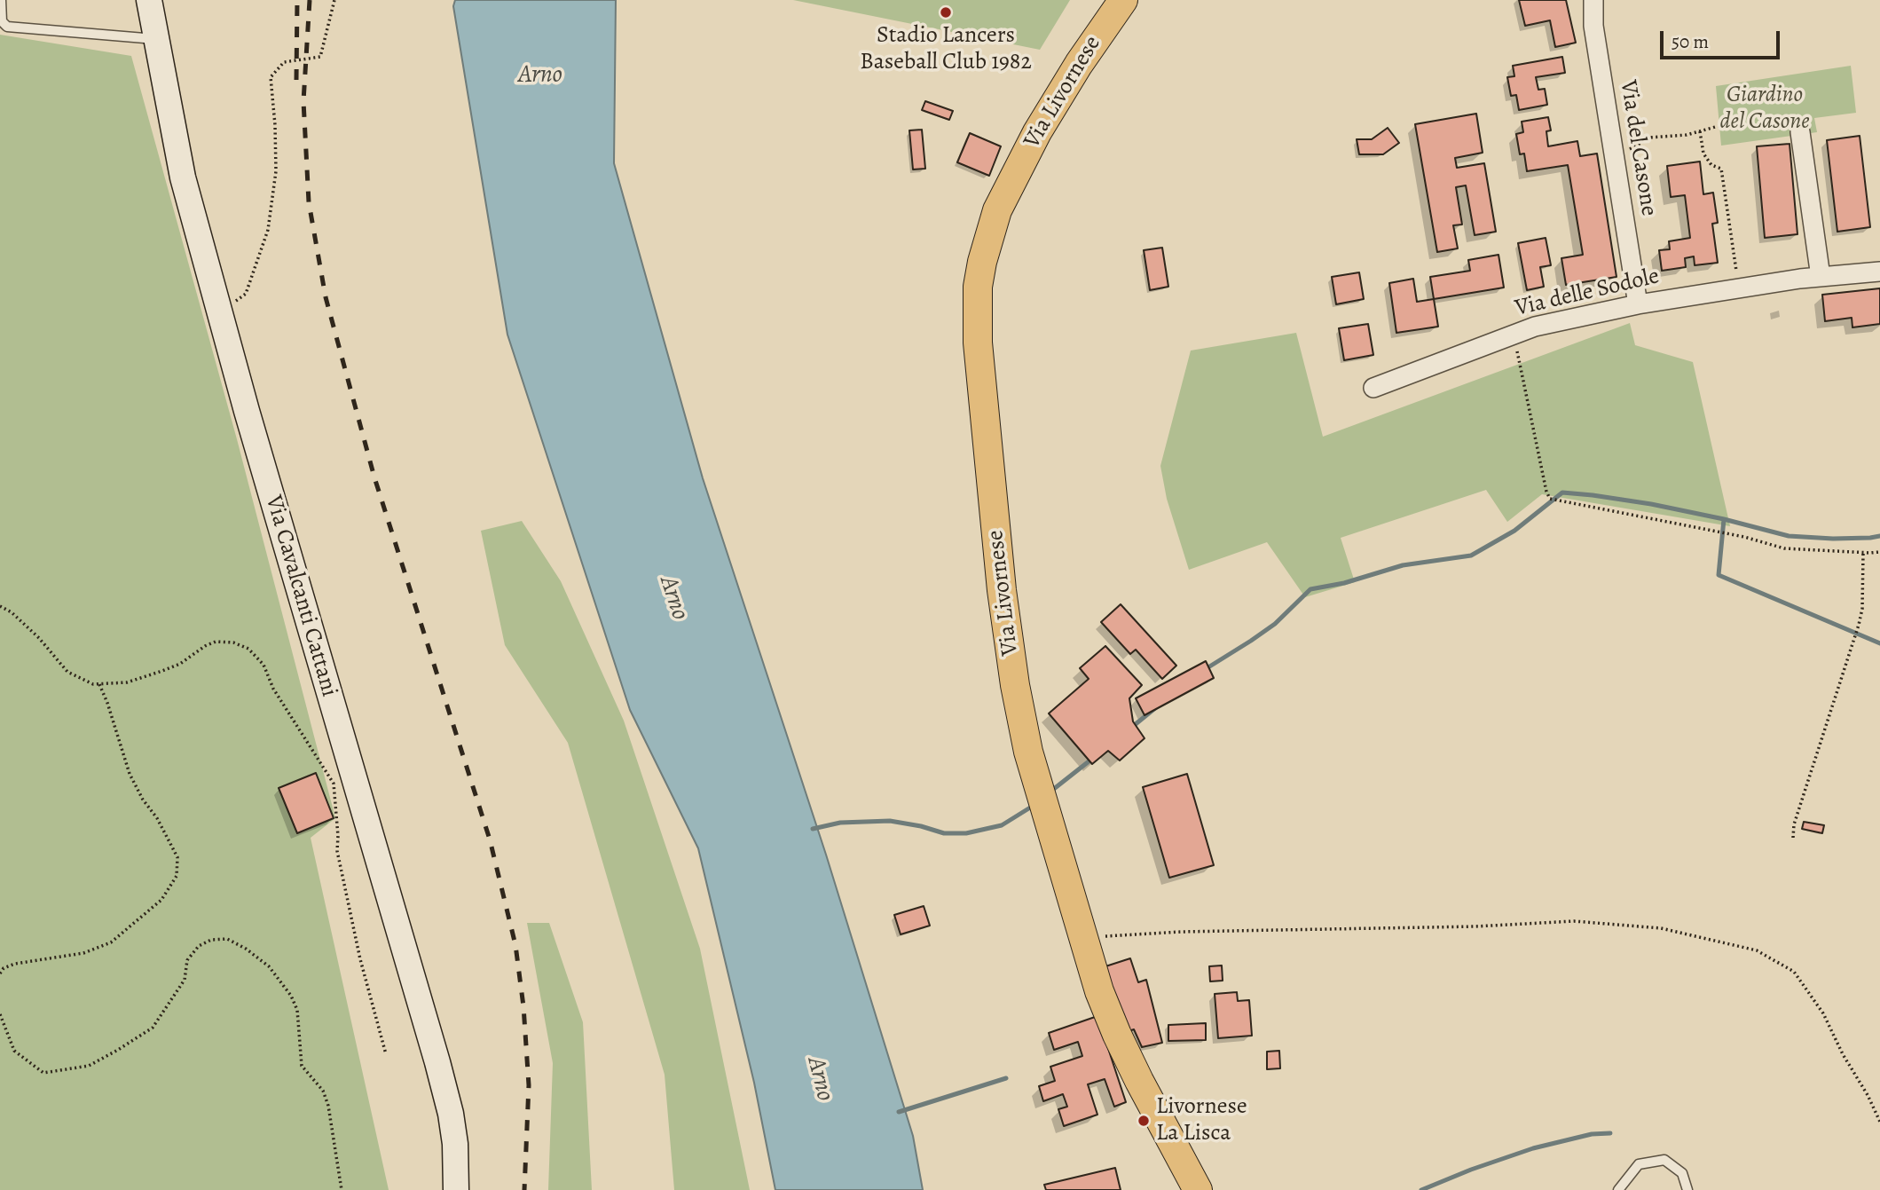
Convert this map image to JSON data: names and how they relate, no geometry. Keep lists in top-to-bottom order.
{
  "streets": {
    "main road": ["Via Livornese"],
    "street": ["Via del Casone", "Via delle Sodole", "Via Cavalcanti Cattani"]
  },
  "crossings": [
    ["Via del Casone", "Via delle Sodole"]
  ],
  "water": ["Arno"],
  "parks": ["Giardino del Casone"],
  "places": ["Stadio Lancers Baseball Club 1982", "Livornese La Lisca"],
  "scale_bar": "50 m"
}
